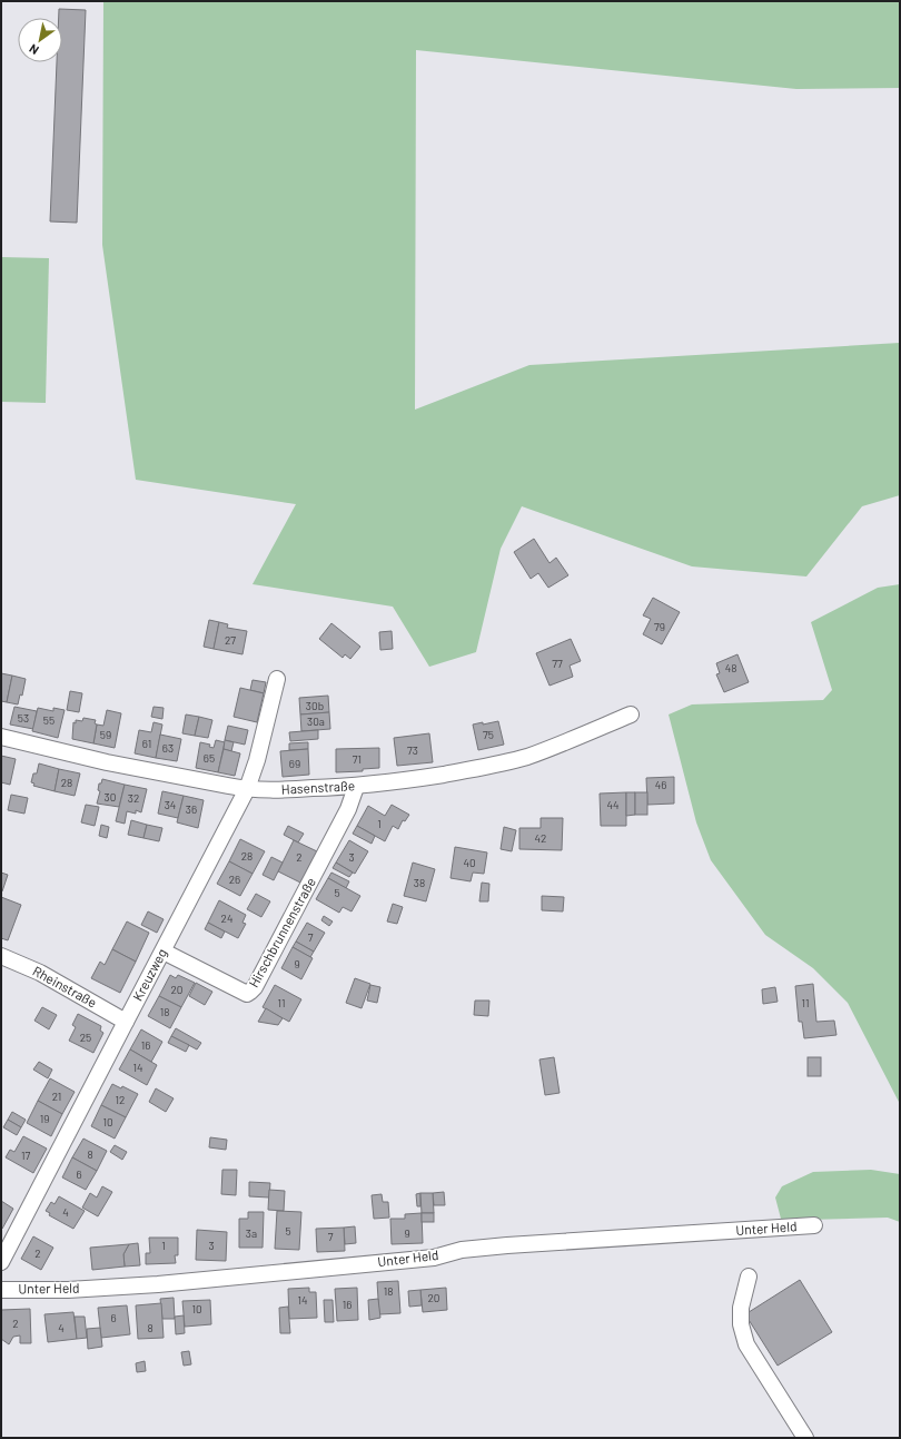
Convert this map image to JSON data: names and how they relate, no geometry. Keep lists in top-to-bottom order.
{
  "streets": {
    "street": [
      "Hasenstraße",
      "Hirschbrunnenstraße",
      "Kreuzweg",
      "Rheinstraße",
      "Unter Held"
    ]
  },
  "crossings": [
    ["Hasenstraße", "Hirschbrunnenstraße"],
    ["Hasenstraße", "Kreuzweg"],
    ["Hirschbrunnenstraße", "Kreuzweg"],
    ["Kreuzweg", "Rheinstraße"]
  ],
  "house_numbers": [
    "79",
    "27",
    "77",
    "48",
    "30b",
    "53",
    "55",
    "30a",
    "59",
    "75",
    "61",
    "63",
    "73",
    "65",
    "71",
    "69",
    "28",
    "46",
    "30",
    "32",
    "34",
    "44",
    "36",
    "1",
    "42",
    "28",
    "2",
    "3",
    "40",
    "26",
    "38",
    "5",
    "24",
    "7",
    "9",
    "20",
    "11",
    "11",
    "18",
    "25",
    "16",
    "14",
    "21",
    "12",
    "19",
    "10",
    "8",
    "17",
    "6",
    "4",
    "5",
    "3a",
    "9",
    "7",
    "1",
    "3",
    "2",
    "18",
    "20",
    "14",
    "16",
    "10",
    "6",
    "2",
    "4",
    "8"
  ],
  "north": "bottom left"
}
